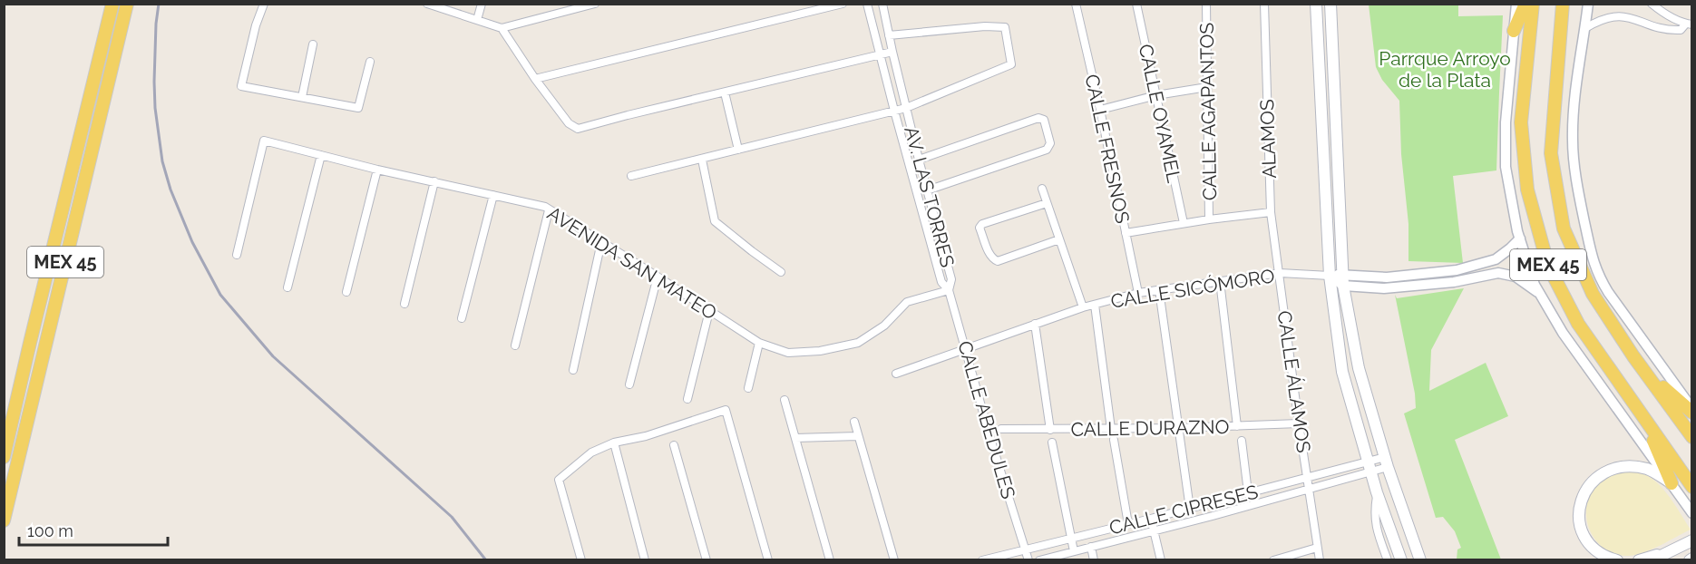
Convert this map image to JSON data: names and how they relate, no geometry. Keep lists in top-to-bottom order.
{
  "streets": {
    "main road": ["MEX 45"],
    "street": [
      "CALLE AGAPANTOS",
      "CALLE OYAMEL",
      "ALAMOS",
      "CALLE FRESNOS",
      "AV. LAS TORRES",
      "AVENIDA SAN MATEO",
      "CALLE SICÓMORO",
      "CALLE ÁLAMOS",
      "CALLE ABEDULES",
      "CALLE DURAZNO",
      "CALLE CIPRESES"
    ]
  },
  "crossings": [
    ["ALAMOS", "CALLE SICÓMORO"],
    ["ALAMOS", "CALLE ÁLAMOS"],
    ["CALLE FRESNOS", "CALLE SICÓMORO"],
    ["AV. LAS TORRES", "AVENIDA SAN MATEO"],
    ["AV. LAS TORRES", "CALLE ABEDULES"],
    ["AVENIDA SAN MATEO", "CALLE ABEDULES"],
    ["CALLE SICÓMORO", "CALLE ÁLAMOS"],
    ["CALLE SICÓMORO", "CALLE ABEDULES"],
    ["CALLE ÁLAMOS", "CALLE DURAZNO"],
    ["CALLE ÁLAMOS", "CALLE CIPRESES"],
    ["CALLE ABEDULES", "CALLE CIPRESES"]
  ],
  "parks": ["Parrque Arroyo de la Plata"],
  "scale_bar": "100 m"
}
